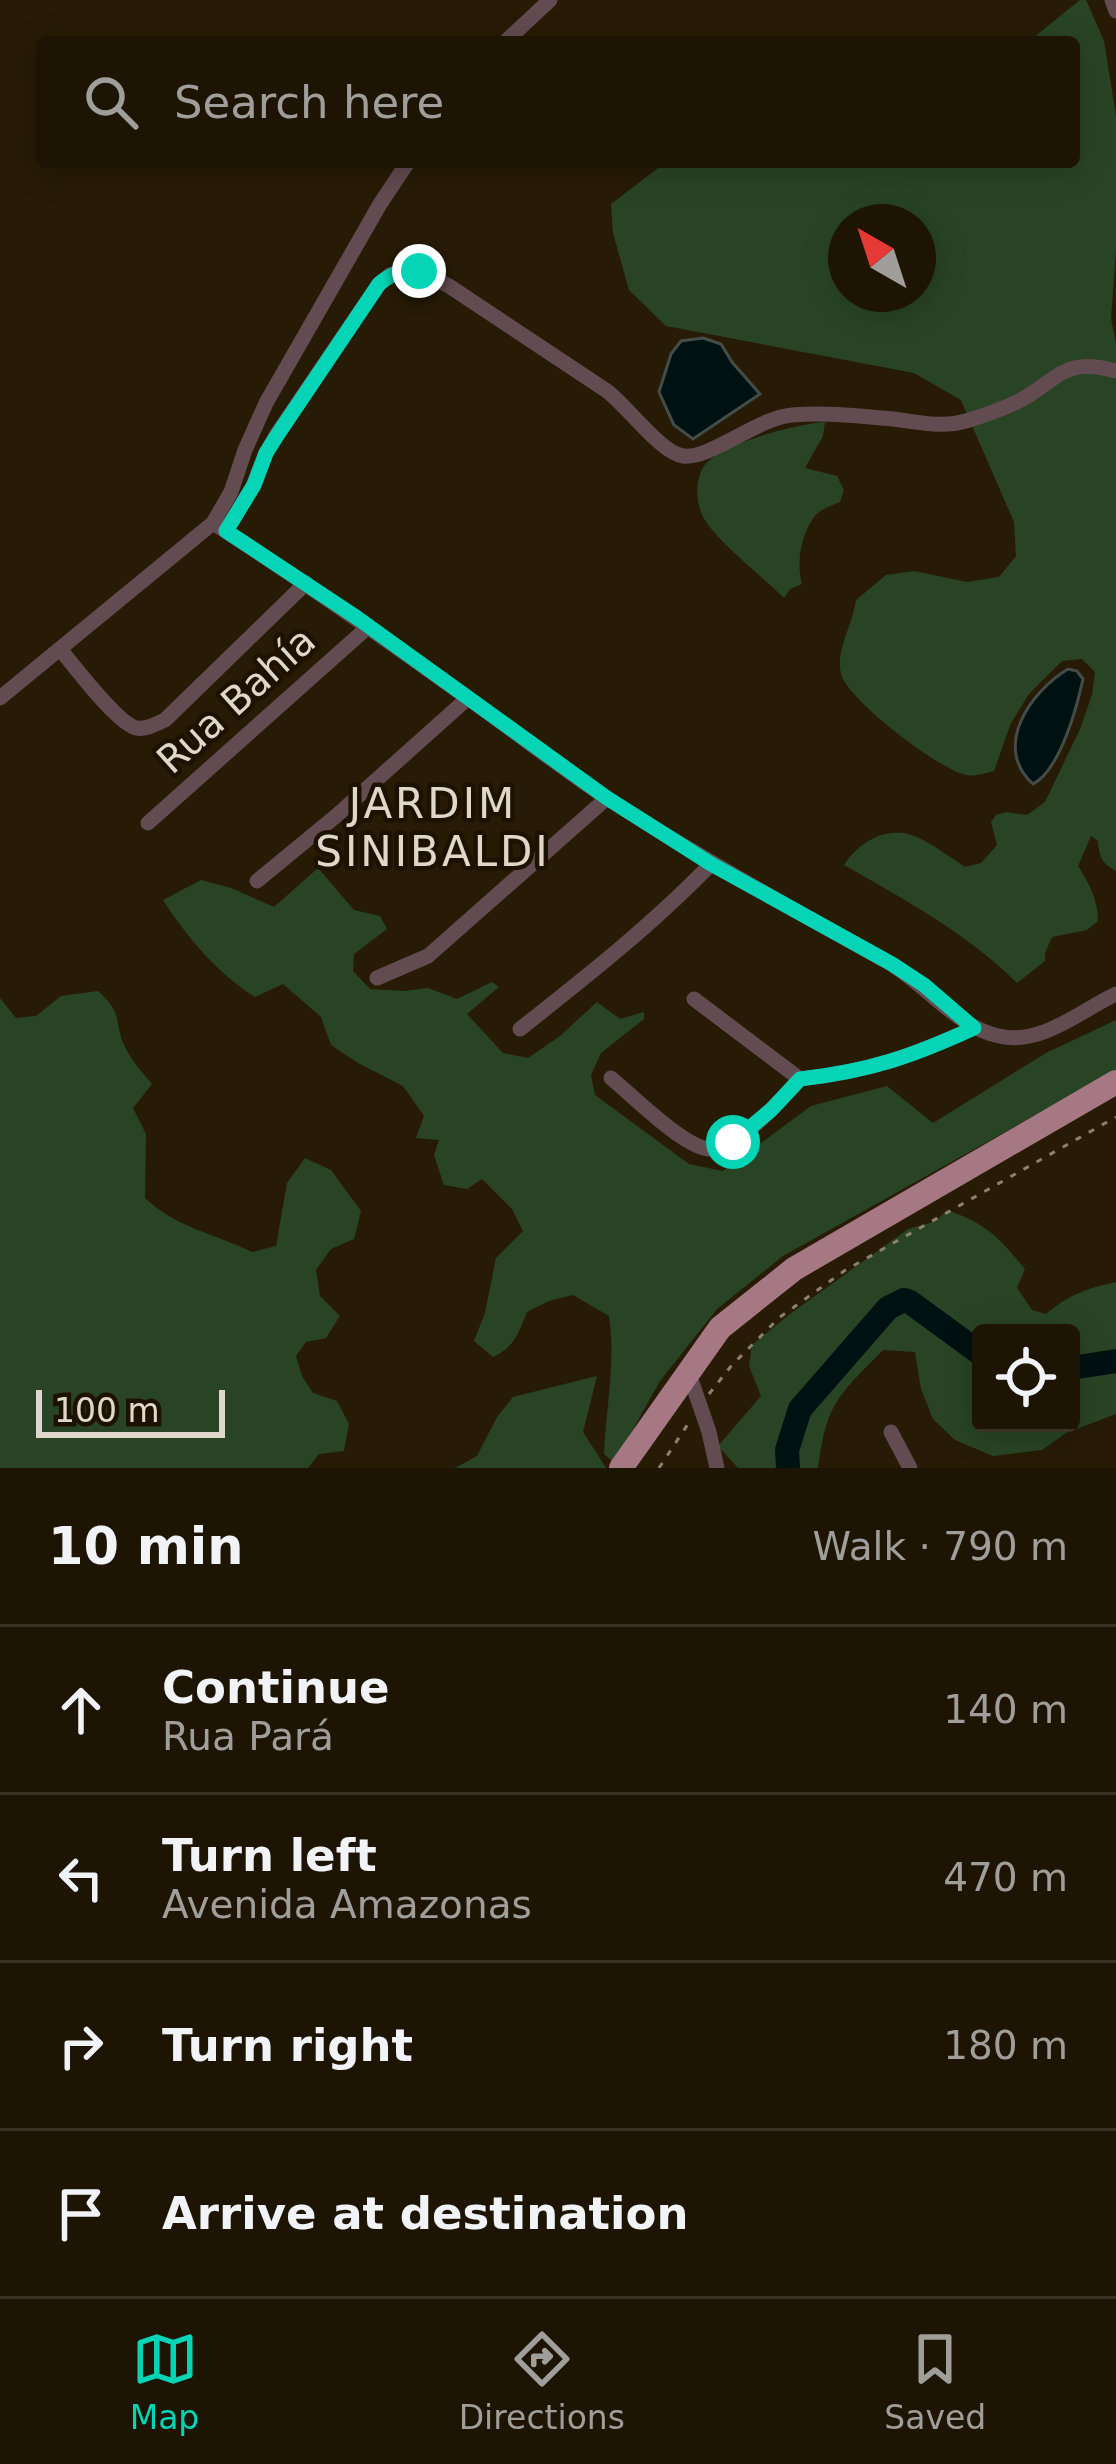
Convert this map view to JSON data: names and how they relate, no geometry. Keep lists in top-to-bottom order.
{
  "streets": {
    "street": ["Rua Bahía"]
  },
  "districts": ["JARDIM SINIBALDI"],
  "scale_bar": "100 m",
  "north": "top left",
  "page": {
    "search": "Search here",
    "scale": "100 m",
    "heading": ["10 min", "Walk · 790 m"],
    "list": [
      ["Continue", "Rua Pará", "140 m"],
      ["Turn left", "Avenida Amazonas", "470 m"],
      ["Turn right", "180 m"],
      "Arrive at destination"
    ],
    "nav": ["Map", "Directions", "Saved"]
  }
}
